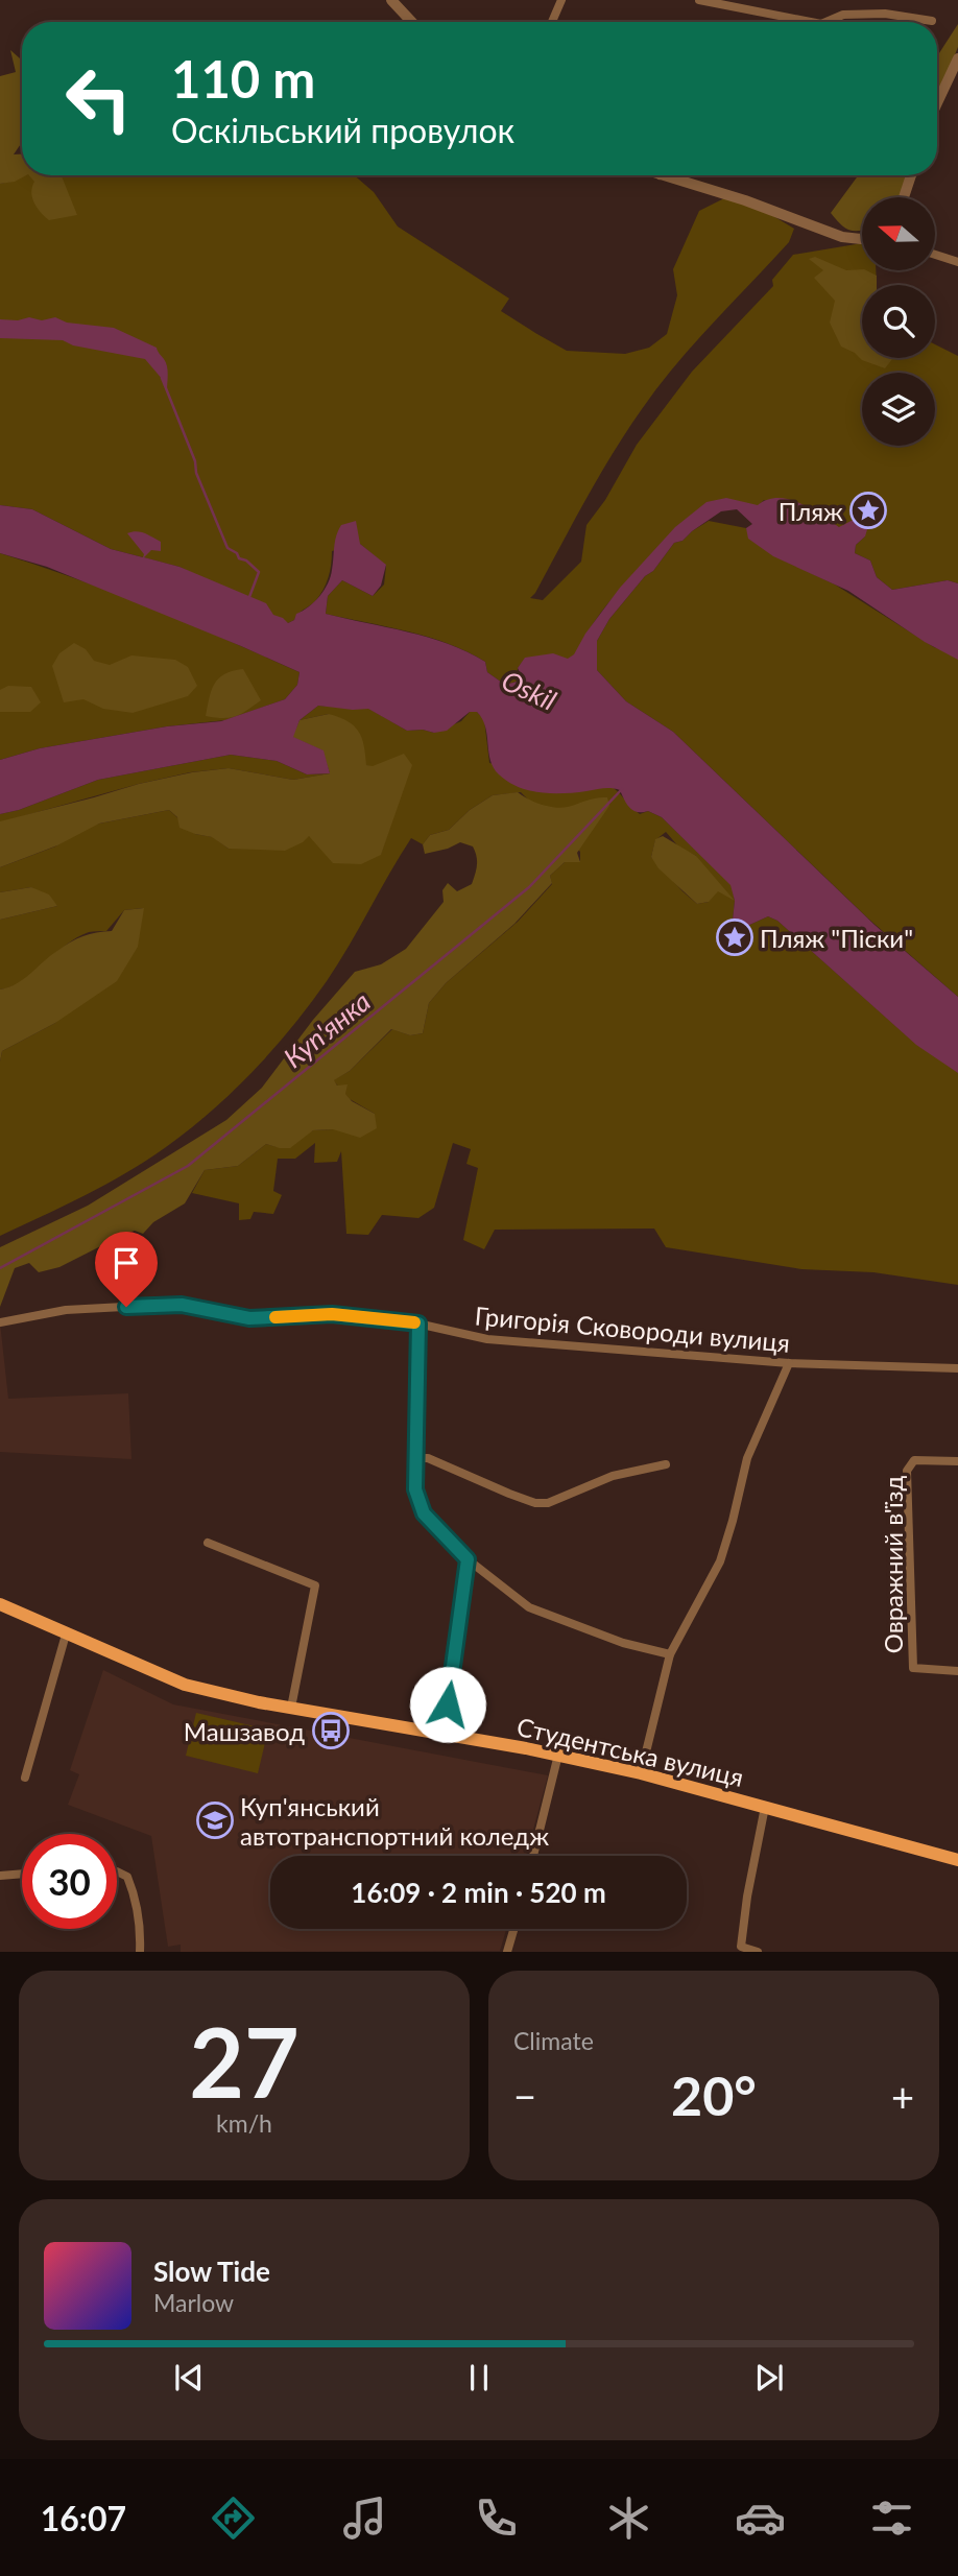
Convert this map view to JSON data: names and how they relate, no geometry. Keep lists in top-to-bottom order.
{
  "streets": {
    "main road": ["Студентська вулиця"],
    "street": ["Григорія Сковороди вулиця", "Овражний в'їзд"]
  },
  "water": ["Oskil", "Куп'янка"],
  "places": {
    "place": ["Пляж", "Пляж \"Піски\""],
    "bus stop": ["Машзавод"],
    "school or university": ["Куп'янський автотранспортний коледж"]
  },
  "north": "left",
  "page": {
    "turn": ["110 m", "Оскільський провулок"],
    "limit": "30",
    "trip": "16:09 · 2 min · 520 m",
    "tile": [
      ["27", "km/h"],
      "Climate"
    ],
    "heat": ["−", "20°", "+"],
    "song": ["Slow Tide", "Marlow"],
    "tabs": "16:07"
  }
}
